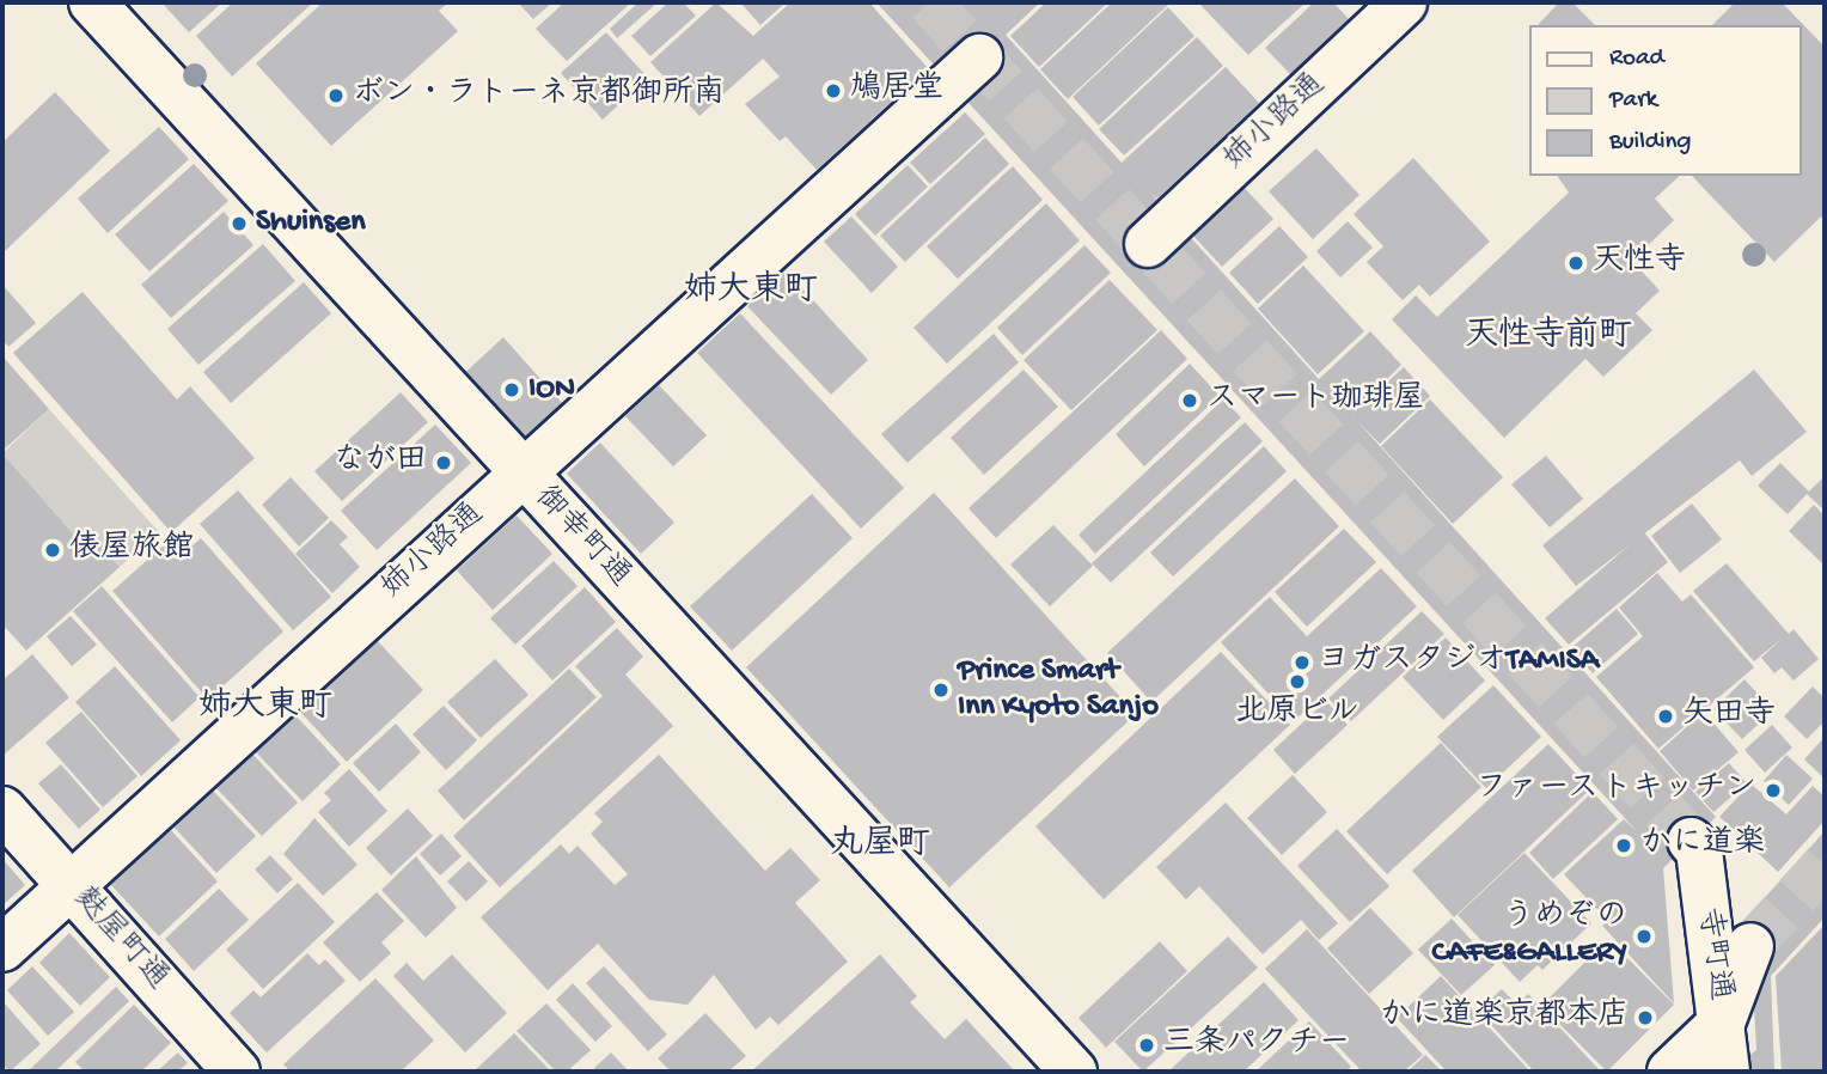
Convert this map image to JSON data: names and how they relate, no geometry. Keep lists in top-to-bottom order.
{
  "streets": {
    "street": [
      "姉小路通",
      "御幸町通",
      "麩屋町通",
      "寺町通"
    ]
  },
  "crossings": [
    ["姉小路通", "御幸町通"],
    ["姉小路通", "麩屋町通"]
  ],
  "districts": [
    "姉大東町",
    "天性寺前町",
    "姉大東町",
    "丸屋町"
  ],
  "places": [
    "鳩居堂",
    "ボン・ラトーネ京都御所南",
    "Shuinsen",
    "天性寺",
    "ION",
    "スマート珈琲屋",
    "なが田",
    "俵屋旅館",
    "ヨガスタジオTAMISA",
    "北原ビル",
    "Prince Smart Inn Kyoto Sanjo",
    "矢田寺",
    "ファーストキッチン",
    "かに道楽",
    "うめぞの CAFE&GALLERY",
    "かに道楽京都本店",
    "三条パクチー"
  ],
  "legend": ["Road", "Park", "Building"]
}
